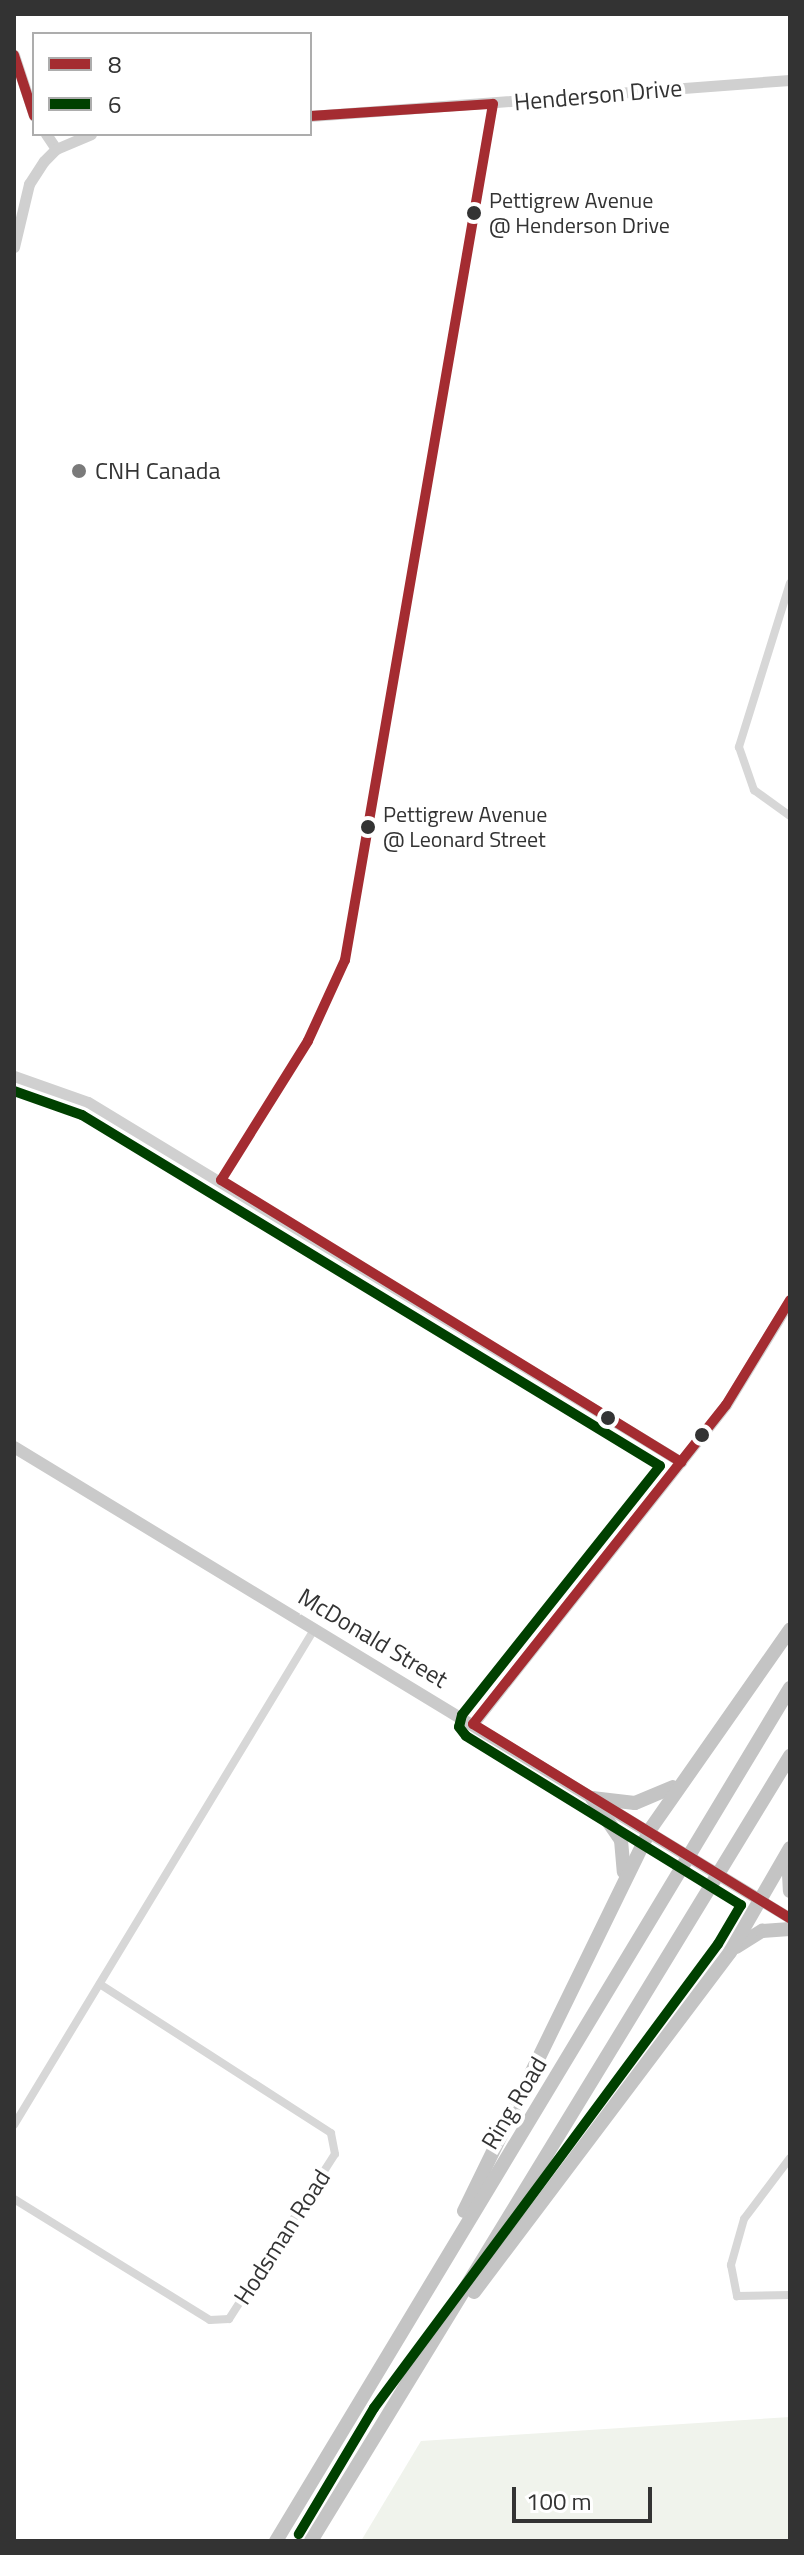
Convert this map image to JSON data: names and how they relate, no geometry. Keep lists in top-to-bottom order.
{
  "streets": {
    "highway": ["Ring Road"],
    "main road": ["McDonald Street"],
    "street": ["Henderson Drive", "Hodsman Road"]
  },
  "places": ["Pettigrew Avenue @ Henderson Drive", "CNH Canada", "Pettigrew Avenue @ Leonard Street"],
  "lines": ["transit line 8", "transit line 6"],
  "legend": ["8", "6"],
  "scale_bar": "100 m"
}
